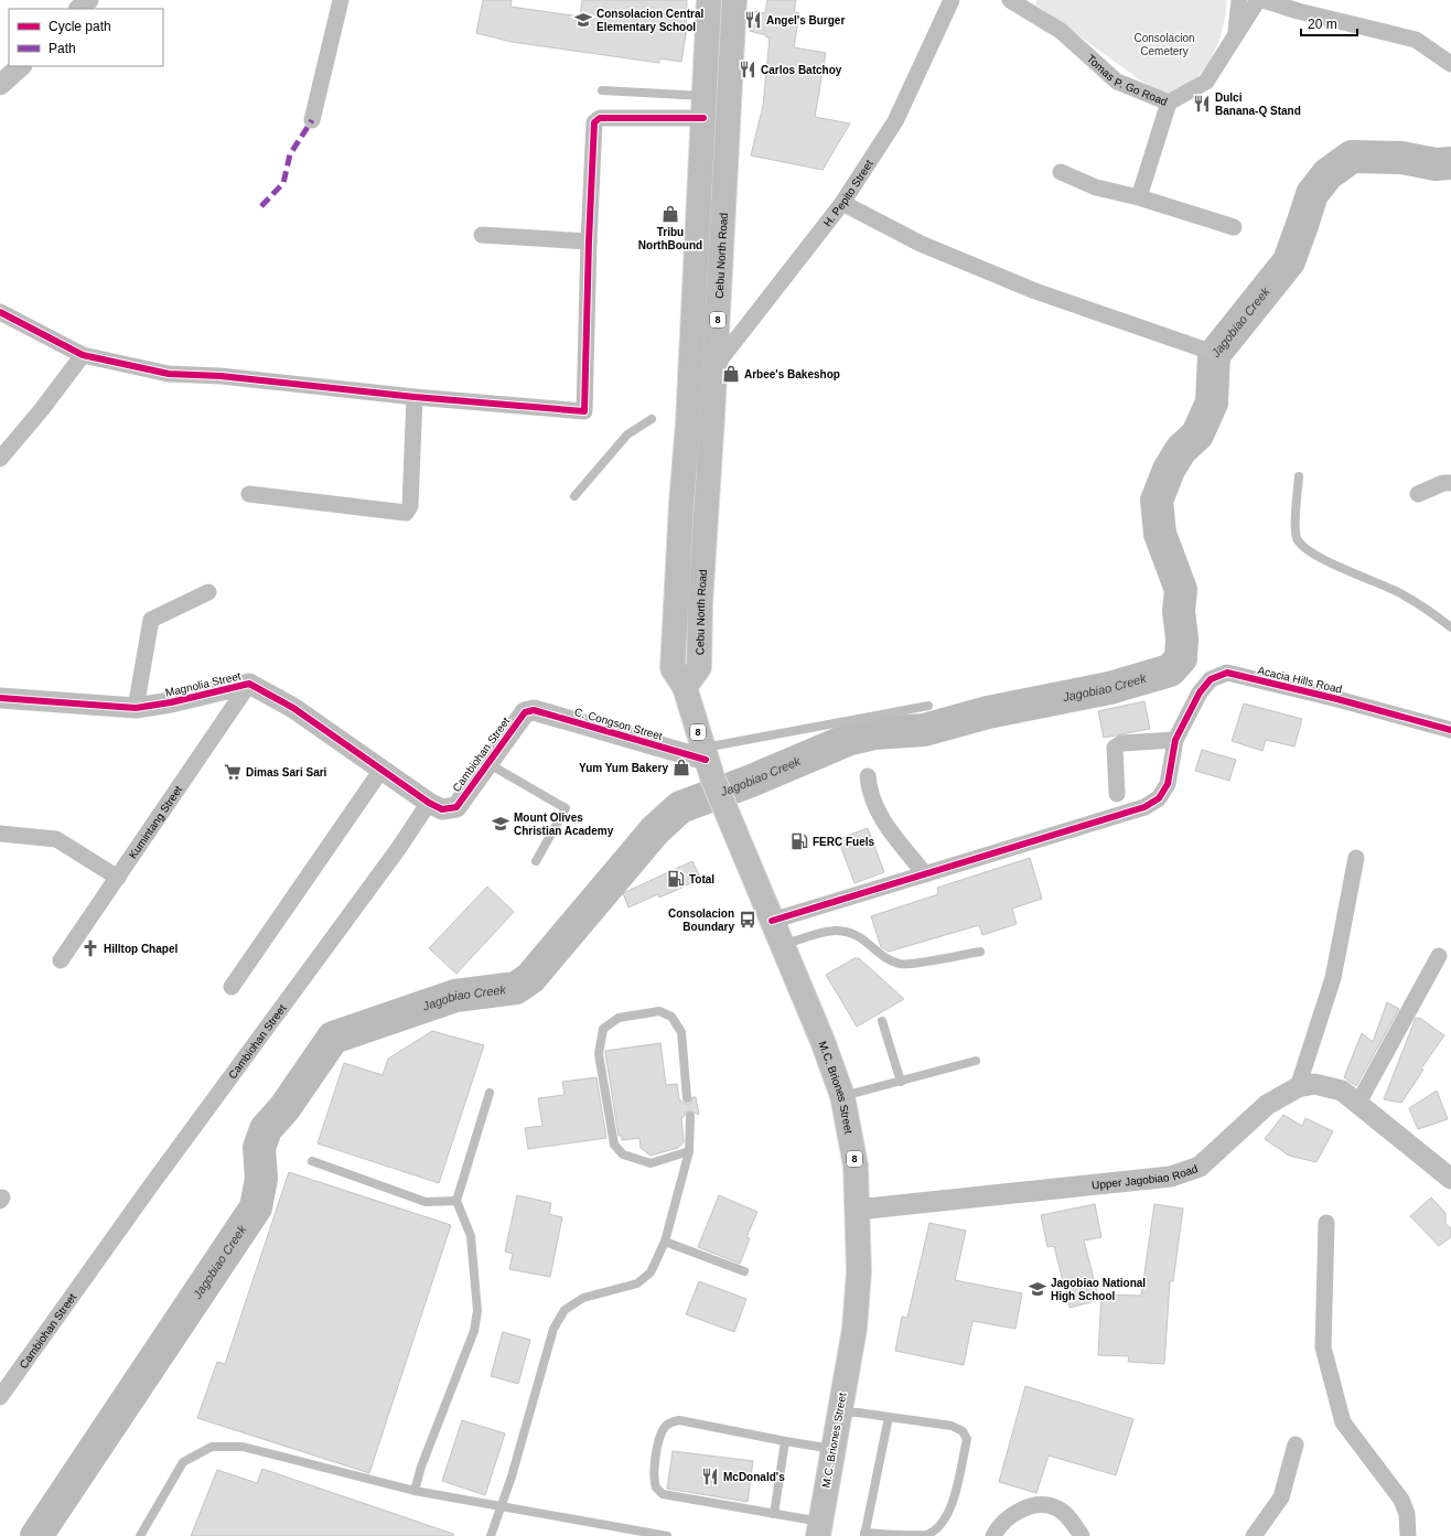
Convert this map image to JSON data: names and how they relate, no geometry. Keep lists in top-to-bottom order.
{
  "streets": {
    "main road": ["Cebu North Road", "8", "M.C. Briones Street"],
    "street": [
      "Tomas P. Go Road",
      "H. Pepito Street",
      "Acacia Hills Road",
      "Magnolia Street",
      "C. Congson Street",
      "Cambiohan Street",
      "Kumintang Street",
      "Upper Jagobiao Road"
    ]
  },
  "crossings": [
    ["H. Pepito Street", "Cebu North Road"],
    ["Cebu North Road", "8"],
    ["Cebu North Road", "M.C. Briones Street"],
    ["8", "M.C. Briones Street"],
    ["Acacia Hills Road", "M.C. Briones Street"],
    ["Magnolia Street", "Cambiohan Street"],
    ["Magnolia Street", "Kumintang Street"],
    ["C. Congson Street", "Cambiohan Street"],
    ["C. Congson Street", "M.C. Briones Street"],
    ["M.C. Briones Street", "Upper Jagobiao Road"]
  ],
  "water": ["Jagobiao Creek"],
  "parks": ["Consolacion Cemetery"],
  "places": {
    "school or university": ["Consolacion Central Elementary School", "Mount Olives Christian Academy", "Jagobiao National High School"],
    "restaurant": [
      "Angel's Burger",
      "Carlos Batchoy",
      "Dulci Banana-Q Stand",
      "McDonald's"
    ],
    "shop": ["Tribu NorthBound", "Arbee's Bakeshop", "Yum Yum Bakery"],
    "supermarket": ["Dimas Sari Sari"],
    "fuel station": ["FERC Fuels", "Total"],
    "bus stop": ["Consolacion Boundary"],
    "church": ["Hilltop Chapel"]
  },
  "legend": ["Cycle path", "Path"],
  "scale_bar": "20 m"
}
